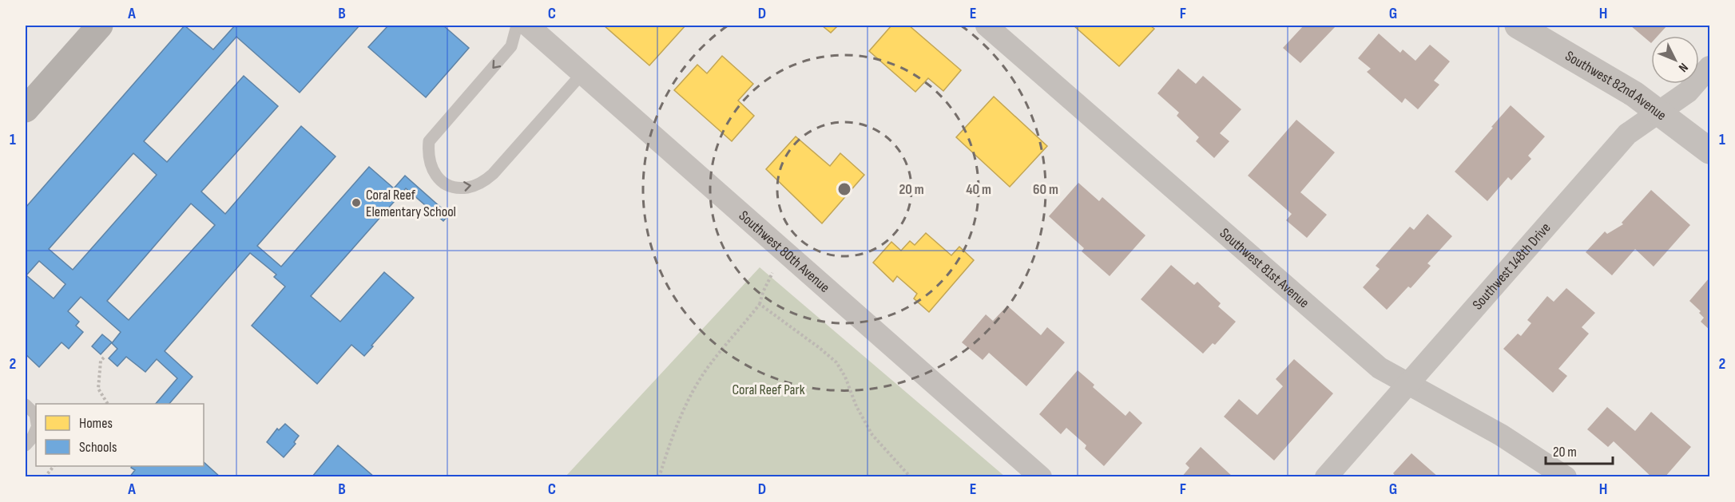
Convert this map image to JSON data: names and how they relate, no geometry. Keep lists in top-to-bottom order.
{
  "streets": {
    "street": [
      "Southwest 82nd Avenue",
      "Southwest 80th Avenue",
      "Southwest 148th Drive",
      "Southwest 81st Avenue"
    ]
  },
  "crossings": [
    ["Southwest 82nd Avenue", "Southwest 148th Drive"],
    ["Southwest 148th Drive", "Southwest 81st Avenue"]
  ],
  "parks": ["Coral Reef Park"],
  "places": ["Coral Reef Elementary School"],
  "legend": ["Homes", "Schools"],
  "scale_bar": "20 m",
  "north": "bottom right",
  "grid": {
    "columns": [
      "A",
      "B",
      "C",
      "D",
      "E",
      "F",
      "G",
      "H"
    ],
    "rows": ["1", "2"]
  },
  "rings": ["20 m", "40 m", "60 m"]
}
